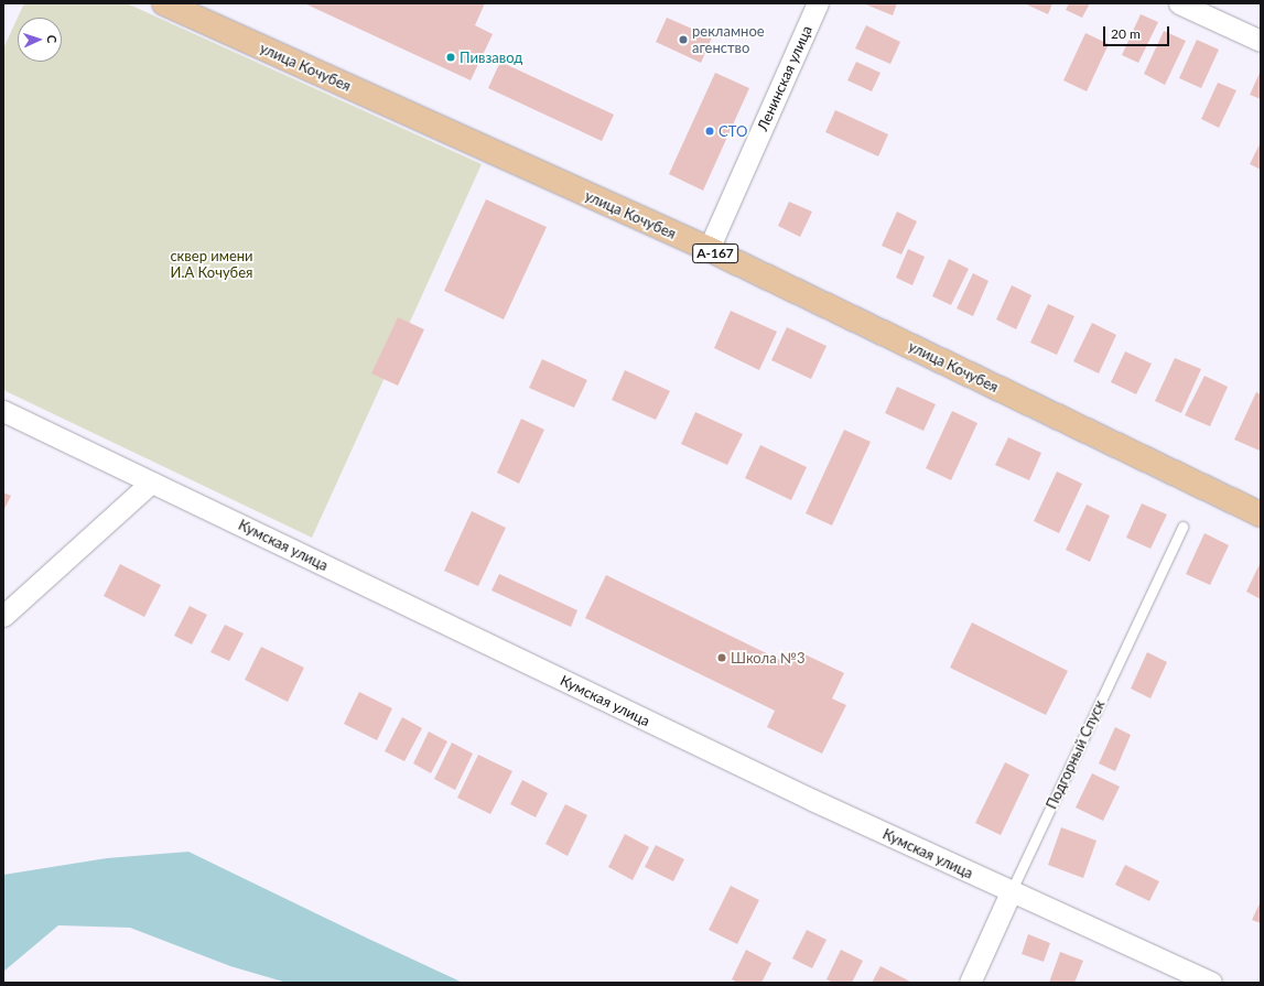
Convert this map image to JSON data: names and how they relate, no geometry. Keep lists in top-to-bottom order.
{
  "streets": {
    "main road": ["улица Кочубея", "А-167"],
    "street": ["Ленинская улица", "Кумская улица", "Подгорный Спуск"]
  },
  "crossings": [
    ["улица Кочубея", "Ленинская улица"],
    ["Кумская улица", "Подгорный Спуск"]
  ],
  "parks": ["сквер имени И.А Кочубея"],
  "places": [
    "рекламное агенство",
    "Пивзавод",
    "СТО",
    "Школа №3"
  ],
  "scale_bar": "20 m",
  "north": "right"
}
